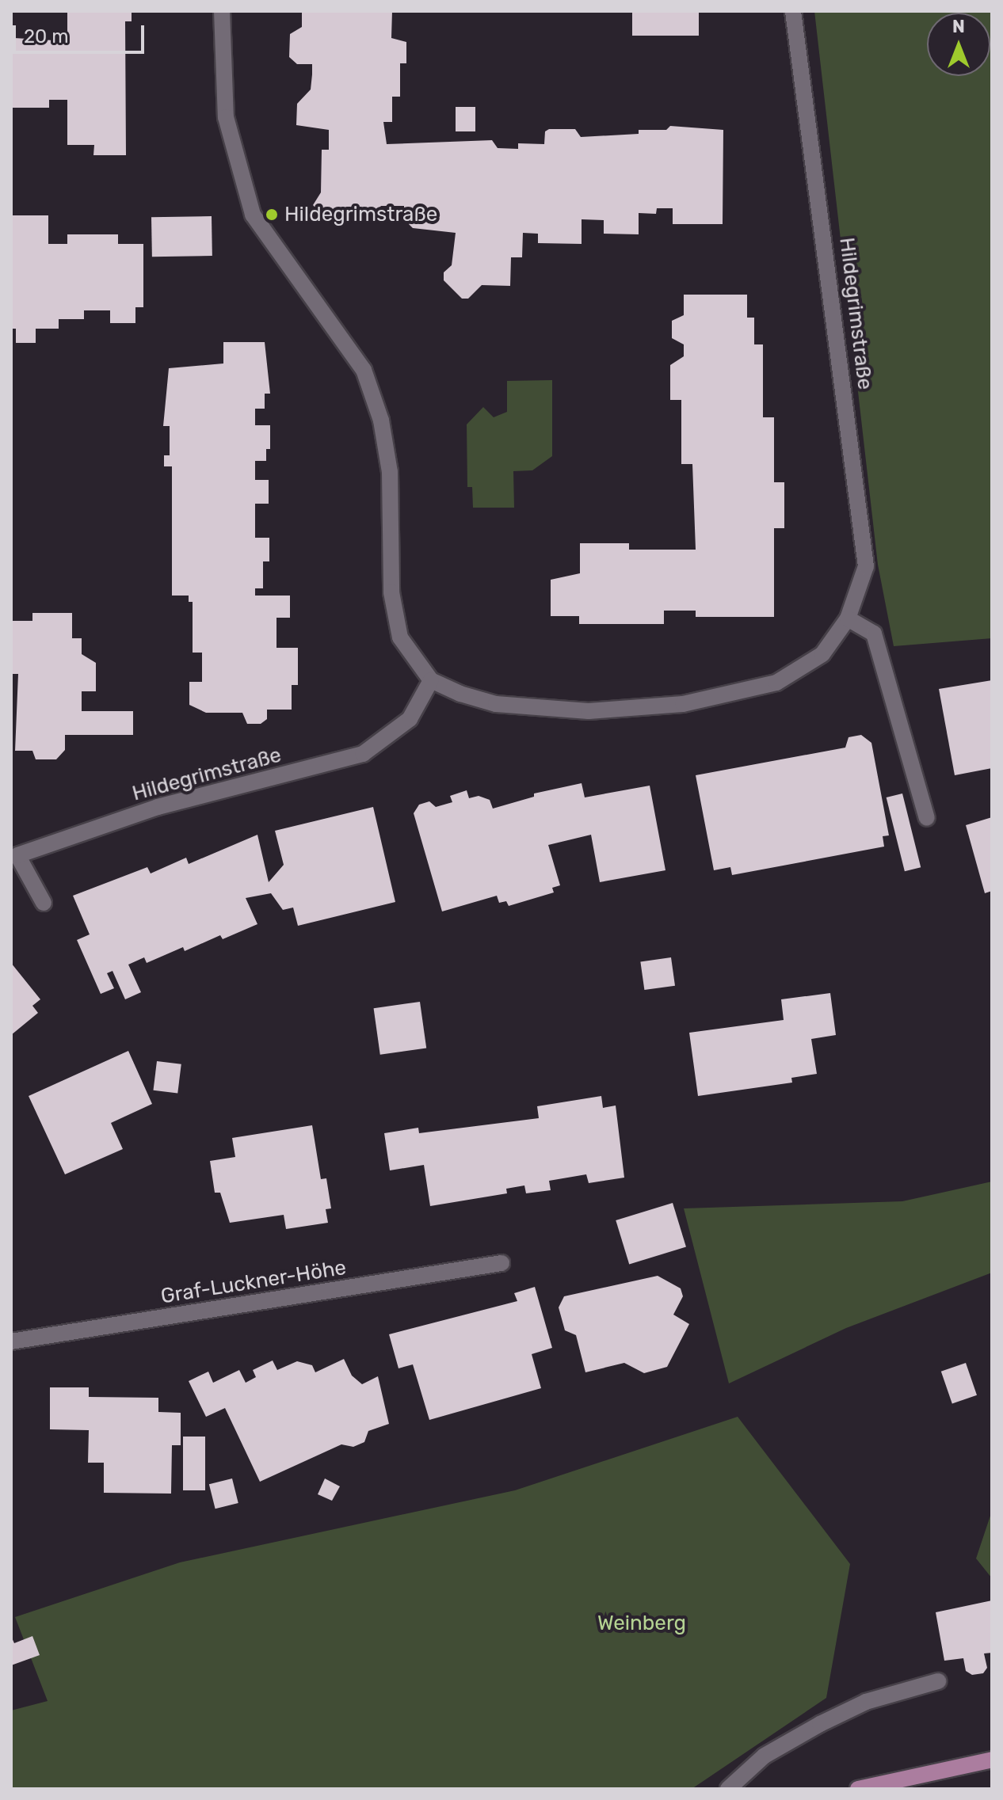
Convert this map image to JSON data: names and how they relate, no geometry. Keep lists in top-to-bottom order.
{
  "streets": {
    "street": ["Hildegrimstraße", "Graf-Luckner-Höhe"]
  },
  "parks": ["Weinberg"],
  "places": ["Hildegrimstraße"],
  "scale_bar": "20 m",
  "north": "top"
}
